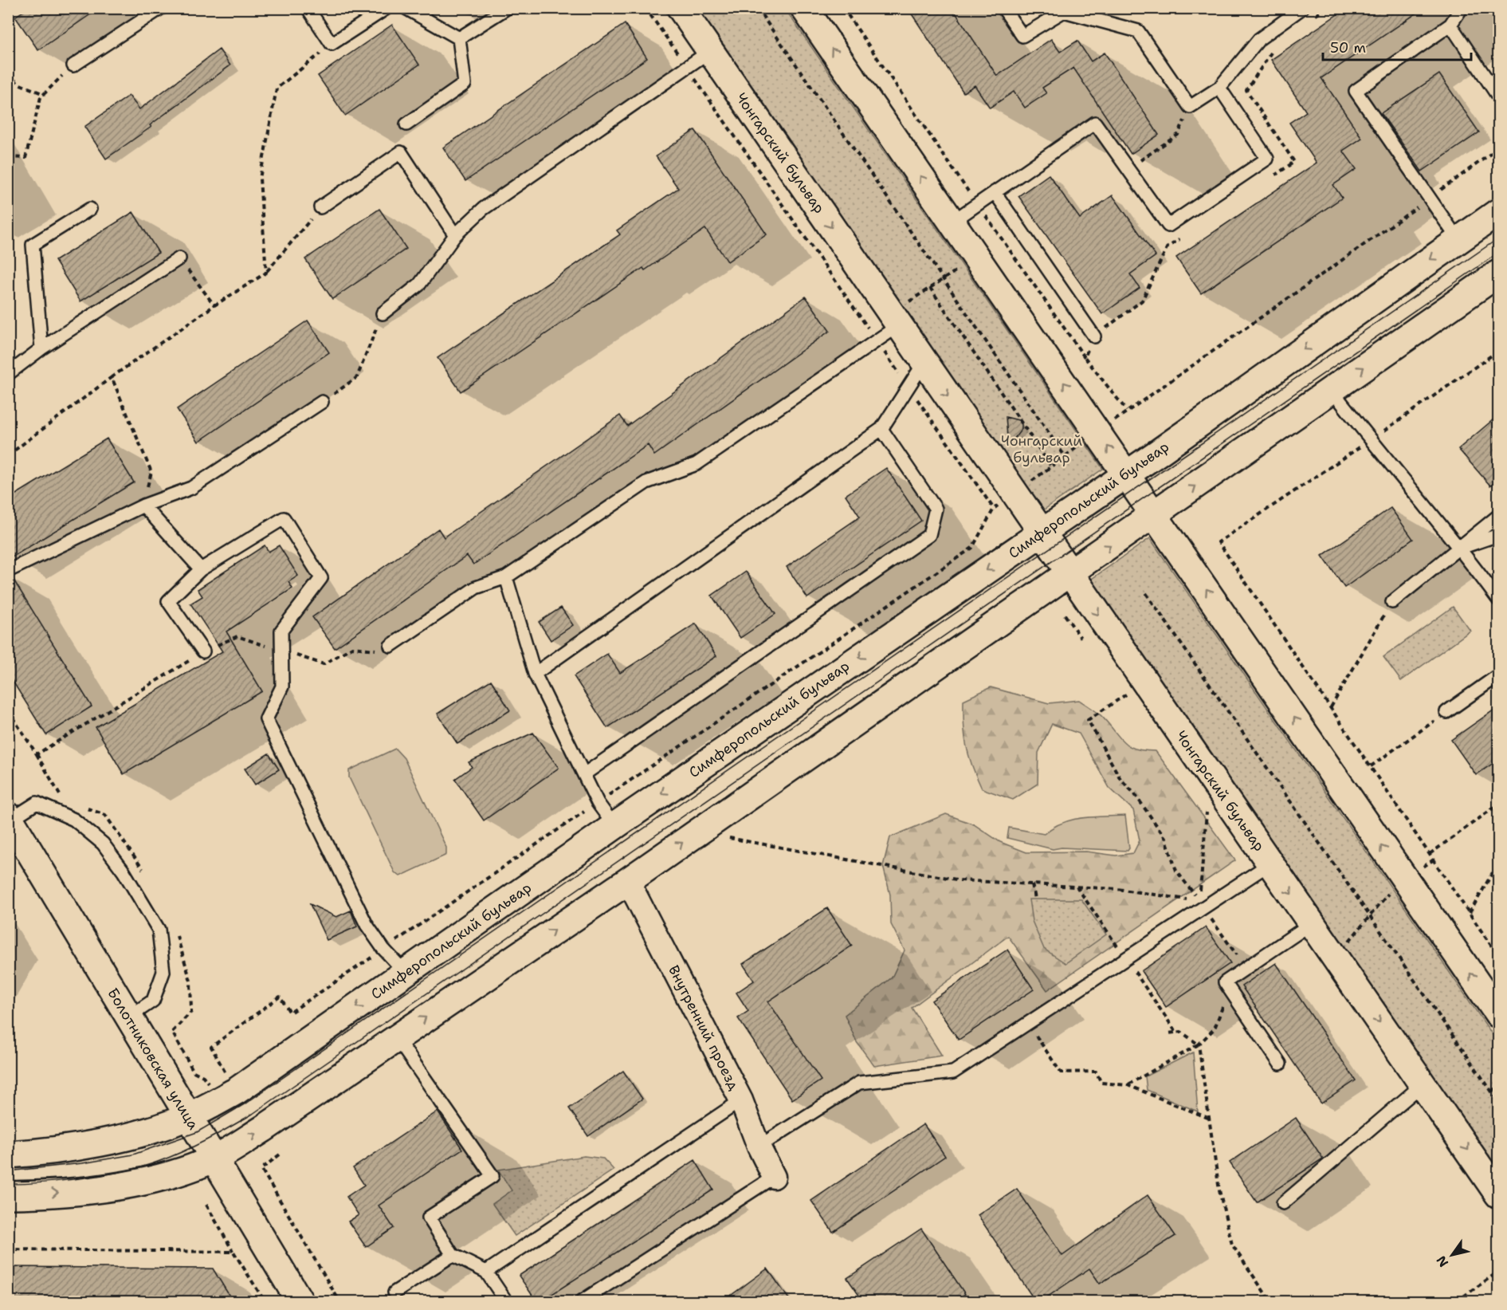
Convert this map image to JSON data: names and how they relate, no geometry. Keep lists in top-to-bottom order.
{
  "streets": {
    "main road": ["Чонгарский бульвар", "Симферопольский бульвар", "Болотниковская улица"],
    "street": ["Внутренний проезд"]
  },
  "crossings": [
    ["Чонгарский бульвар", "Симферопольский бульвар"],
    ["Симферопольский бульвар", "Болотниковская улица"]
  ],
  "parks": ["Чонгарский бульвар"],
  "scale_bar": "50 m",
  "north": "bottom left"
}
